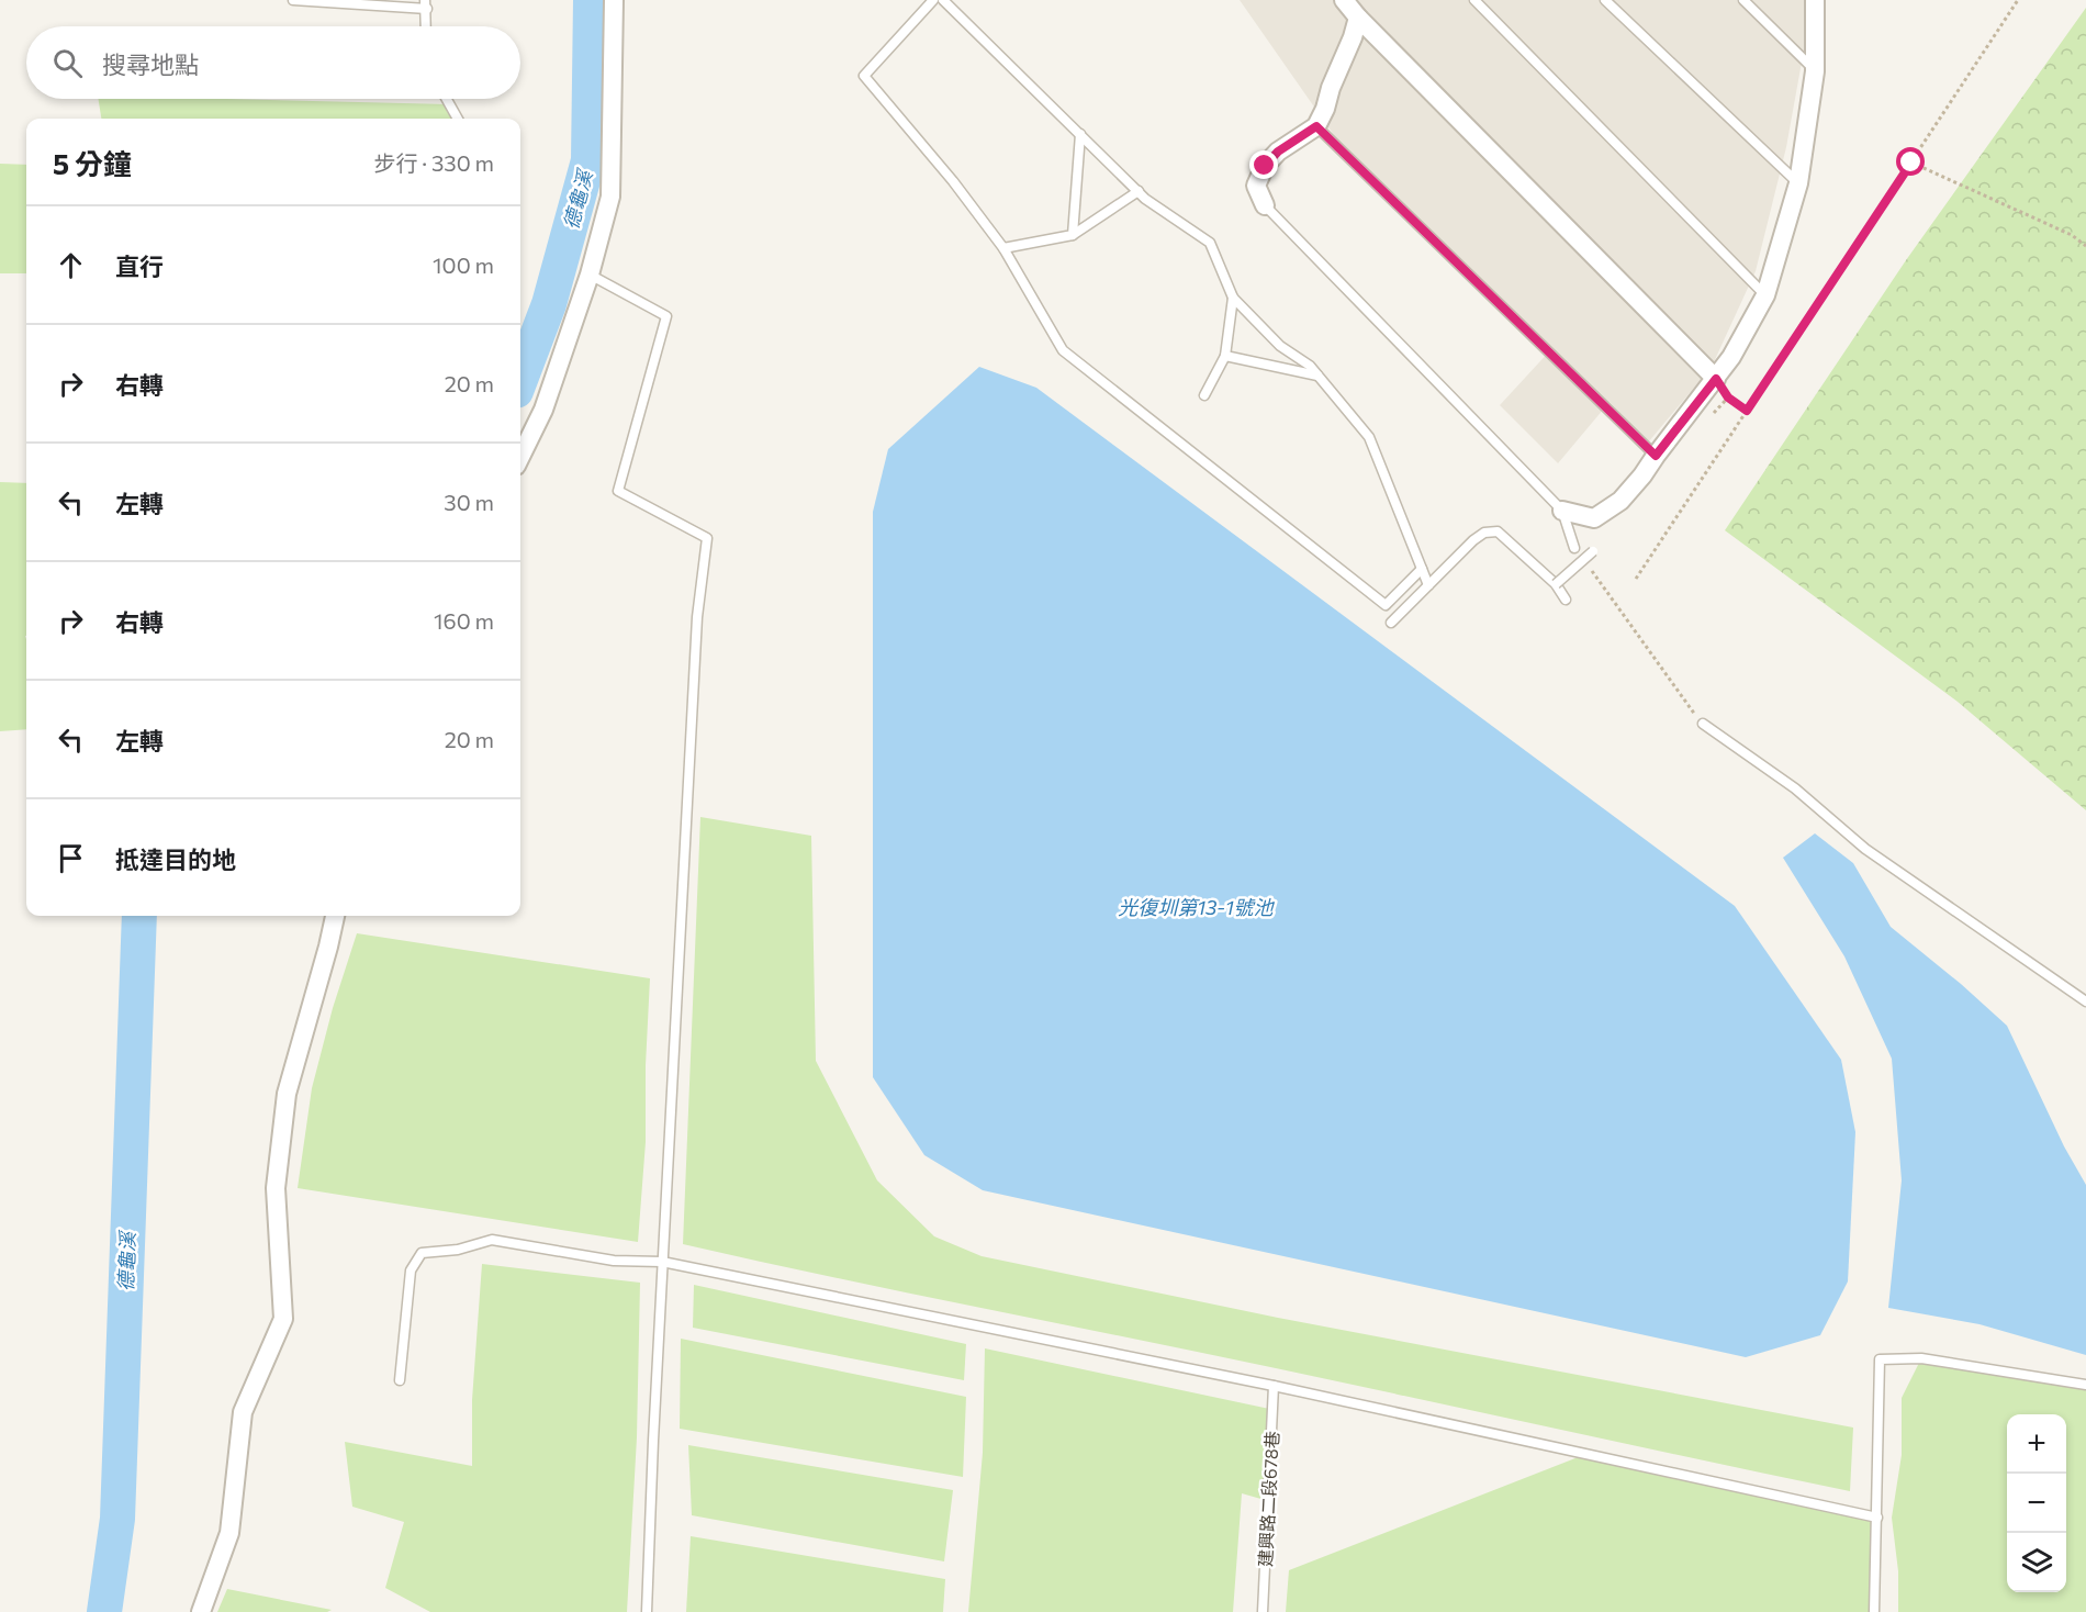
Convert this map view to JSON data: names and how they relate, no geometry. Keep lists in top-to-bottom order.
{
  "streets": {
    "lane": ["建興路二段678巷"]
  },
  "water": ["德龜溪", "光復圳第13-1號池"],
  "page": {
    "search": "搜尋地點",
    "heading": ["5 分鐘", "步行 · 330 m"],
    "list": [
      ["直行", "100 m"],
      ["右轉", "20 m"],
      ["左轉", "30 m"],
      ["右轉", "160 m"],
      ["左轉", "20 m"],
      "抵達目的地"
    ],
    "map_buttons": ["+", "−"]
  }
}
